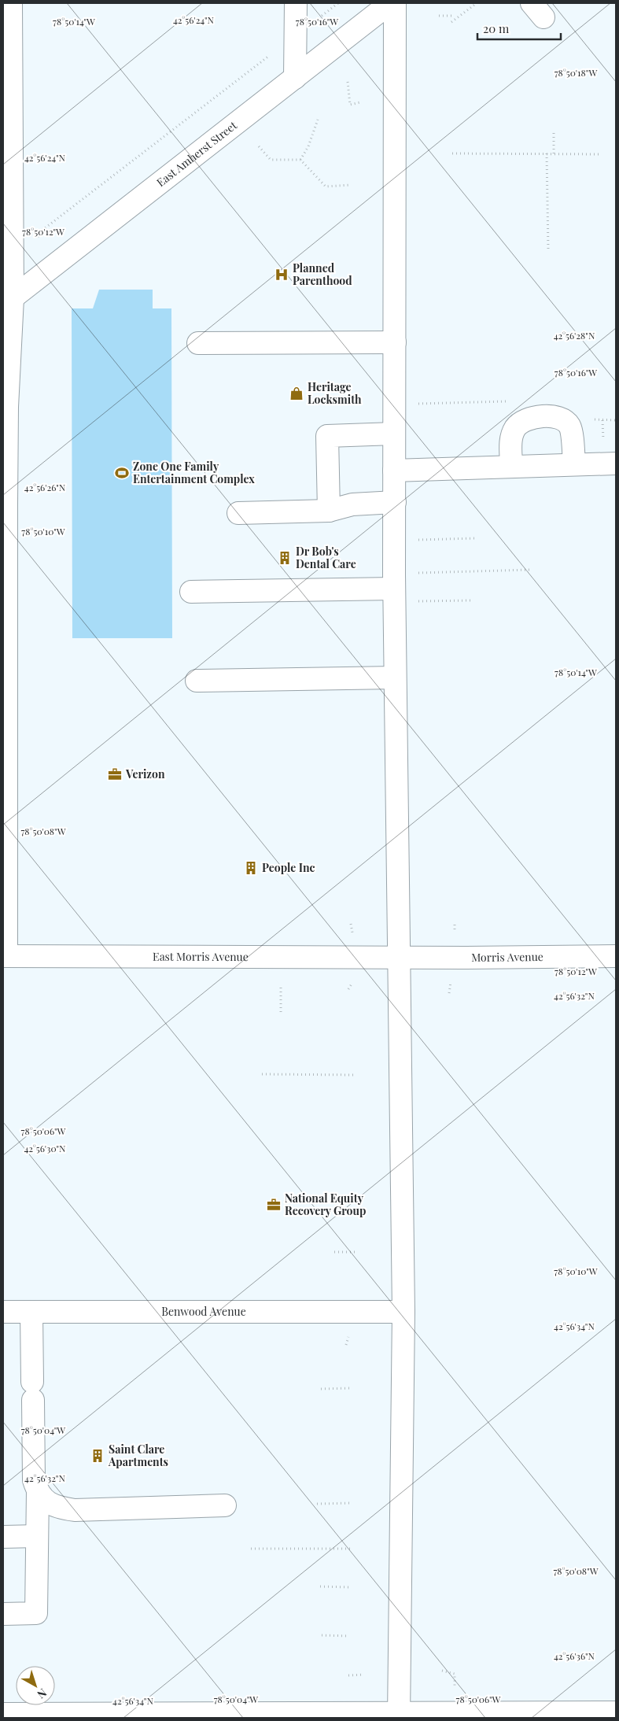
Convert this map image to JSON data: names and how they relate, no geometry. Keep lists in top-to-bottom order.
{
  "streets": {
    "street": [
      "East Amherst Street",
      "East Morris Avenue",
      "Morris Avenue",
      "Benwood Avenue"
    ]
  },
  "crossings": [
    ["East Morris Avenue", "Morris Avenue"]
  ],
  "places": {
    "hospital": ["Planned Parenthood"],
    "shop": ["Heritage Locksmith"],
    "sports": ["Zone One Family Entertainment Complex"],
    "building": ["Dr Bob's Dental Care", "People Inc", "Saint Clare Apartments"],
    "office": ["Verizon", "National Equity Recovery Group"]
  },
  "scale_bar": "20 m",
  "north": "bottom right",
  "coordinates": [
    "42°56'24\"N",
    "78°50'14\"W",
    "78°50'16\"W",
    "78°50'18\"W",
    "78°50'12\"W",
    "42°56'28\"N",
    "42°56'26\"N",
    "78°50'10\"W",
    "78°50'08\"W",
    "42°56'32\"N",
    "78°50'06\"W",
    "42°56'30\"N",
    "42°56'34\"N",
    "78°50'04\"W",
    "42°56'36\"N"
  ]
}
